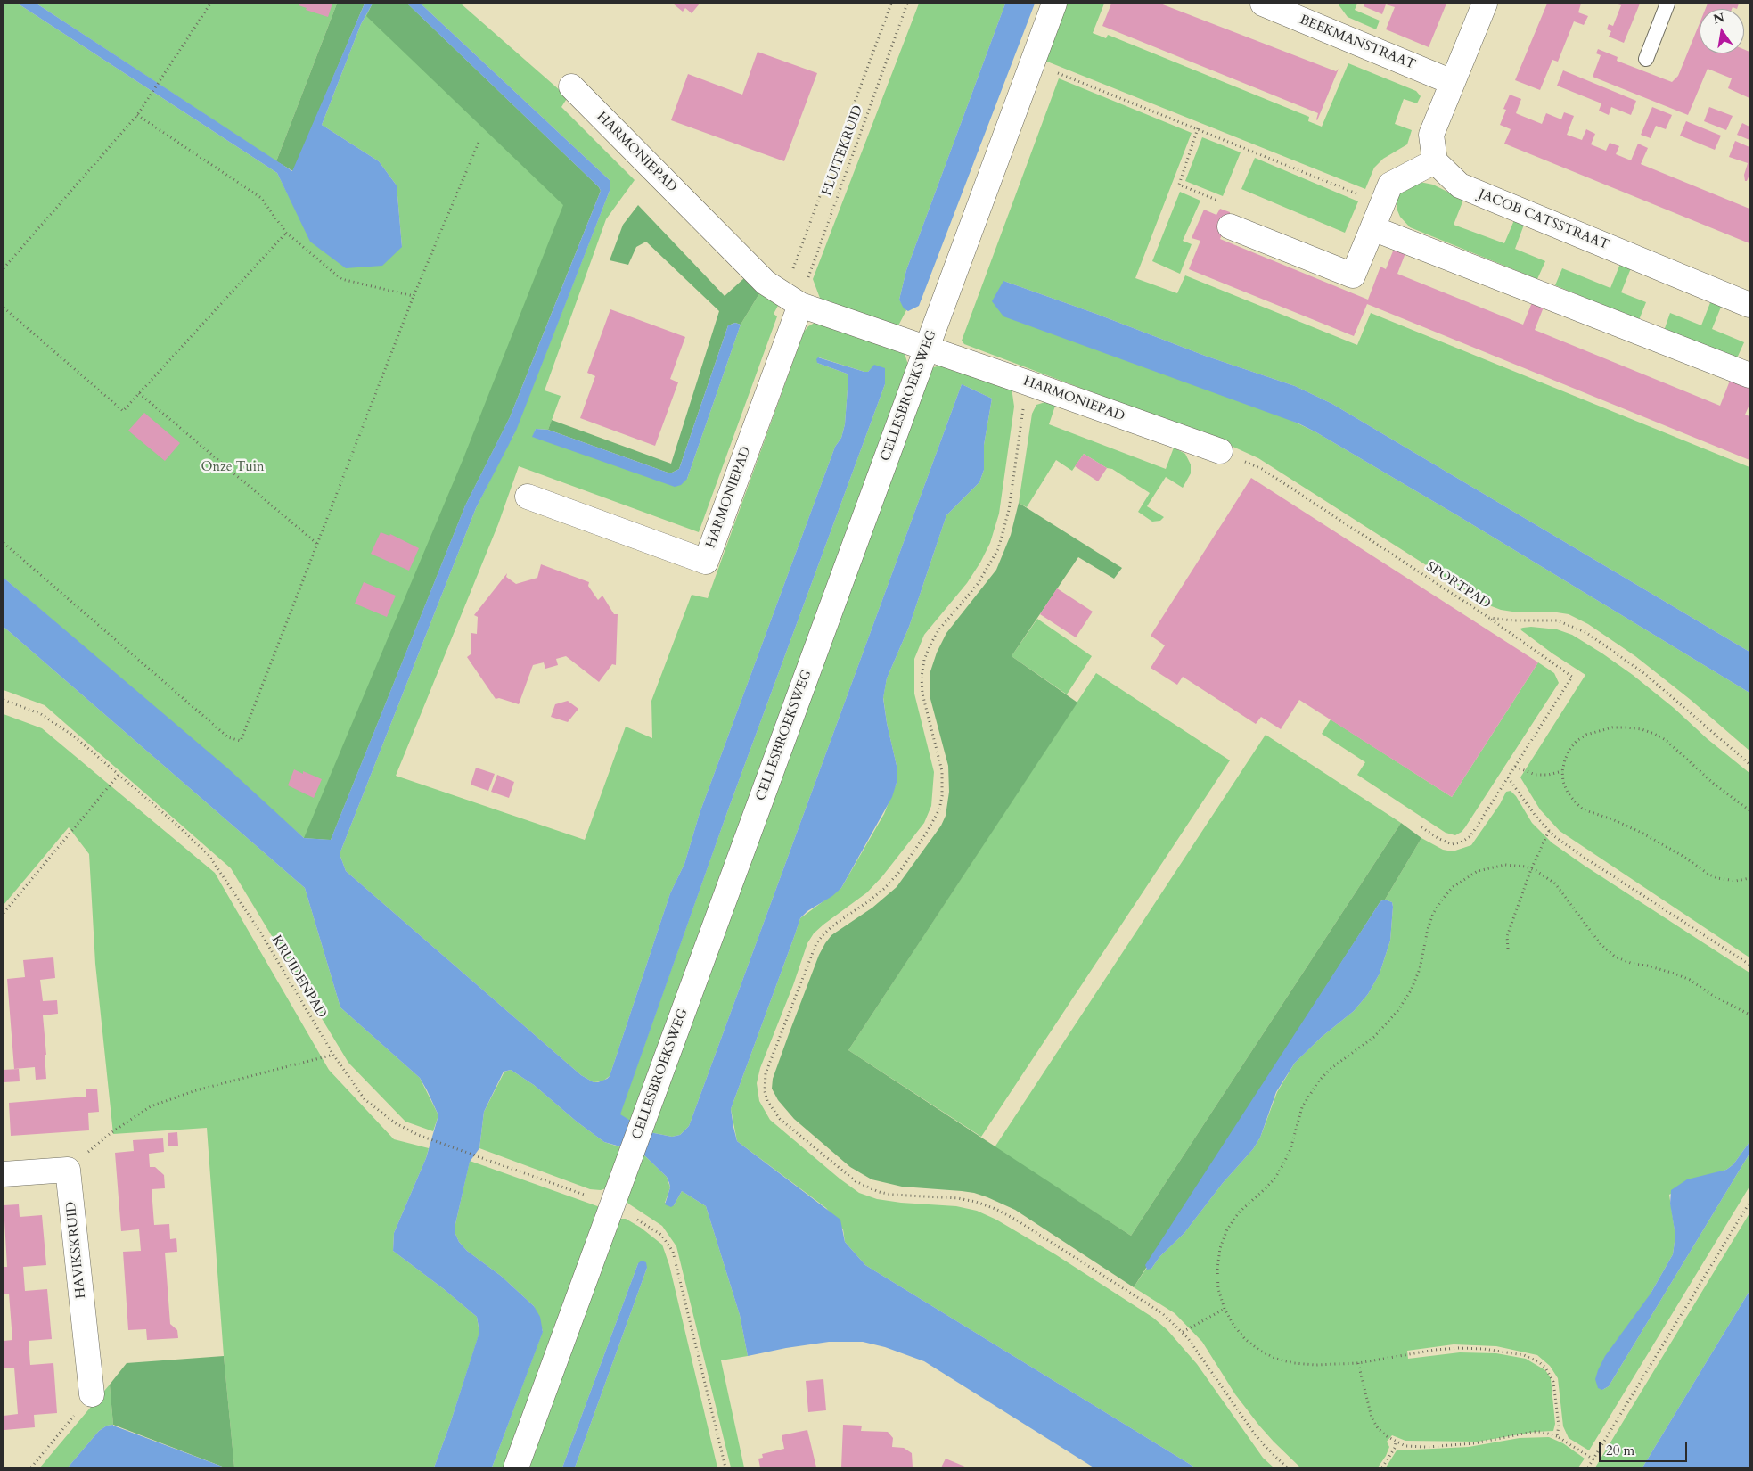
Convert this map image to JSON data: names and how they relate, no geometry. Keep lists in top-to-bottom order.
{
  "streets": {
    "street": [
      "BEEKMANSTRAAT",
      "HARMONIEPAD",
      "JACOB CATSSTRAAT",
      "CELLESBROEKSWEG",
      "HAVIKSKRUID"
    ],
    "path": ["FLUITEKRUID", "SPORTPAD", "KRUIDENPAD"]
  },
  "crossings": [
    ["FLUITEKRUID", "HARMONIEPAD"],
    ["HARMONIEPAD", "CELLESBROEKSWEG"],
    ["HARMONIEPAD", "SPORTPAD"],
    ["CELLESBROEKSWEG", "KRUIDENPAD"]
  ],
  "parks": ["Onze Tuin"],
  "scale_bar": "20 m",
  "north": "top"
}
